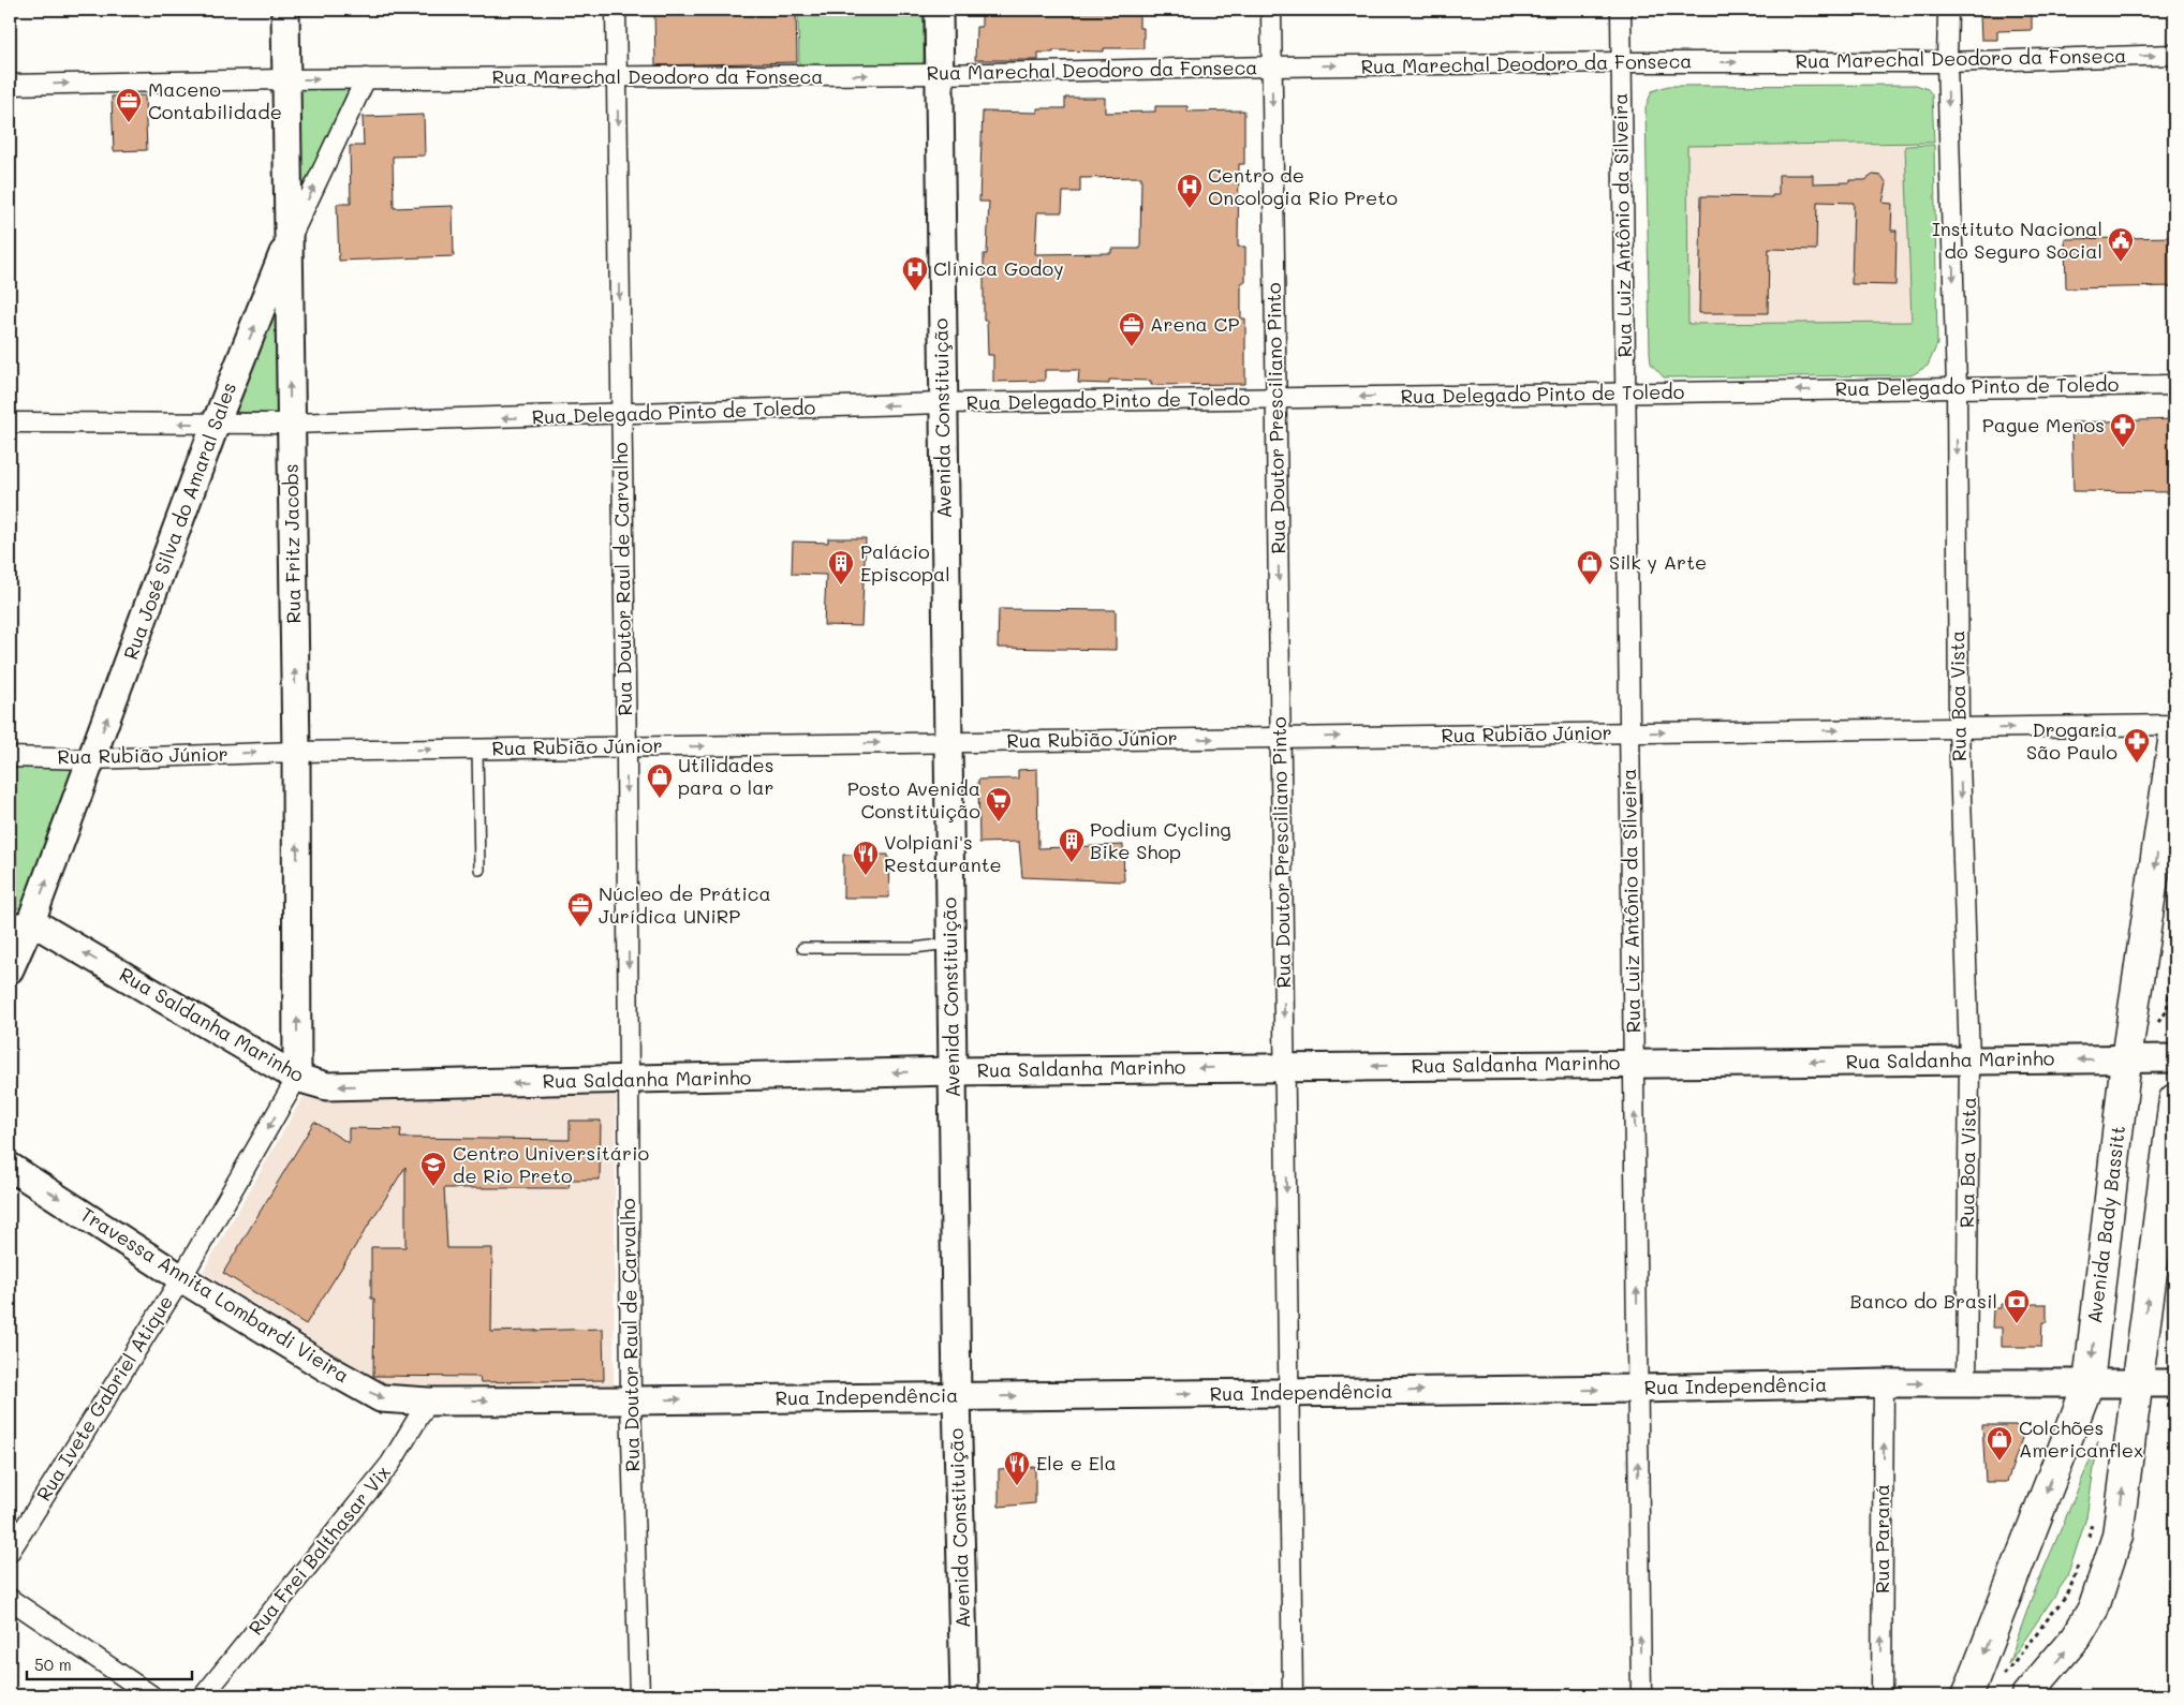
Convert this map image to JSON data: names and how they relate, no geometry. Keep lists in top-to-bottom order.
{
  "streets": {
    "main road": ["Avenida Bady Bassitt"],
    "street": [
      "Rua Marechal Deodoro da Fonseca",
      "Rua Luiz Antônio da Silveira",
      "Rua Delegado Pinto de Toledo",
      "Avenida Constituição",
      "Rua Doutor Presciliano Pinto",
      "Rua José Silva do Amaral Sales",
      "Rua Fritz Jacobs",
      "Rua Doutor Raul de Carvalho",
      "Rua Boa Vista",
      "Rua Rubião Júnior",
      "Rua Saldanha Marinho",
      "Travessa Annita Lombardi Vieira",
      "Rua Independência",
      "Rua Ivete Gabriel Atique",
      "Rua Paraná",
      "Rua Frei Balthasar Vix"
    ]
  },
  "crossings": [
    ["Rua Marechal Deodoro da Fonseca", "Rua Luiz Antônio da Silveira"],
    ["Rua Marechal Deodoro da Fonseca", "Avenida Constituição"],
    ["Rua Marechal Deodoro da Fonseca", "Rua Doutor Presciliano Pinto"],
    ["Rua Marechal Deodoro da Fonseca", "Rua José Silva do Amaral Sales"],
    ["Rua Marechal Deodoro da Fonseca", "Rua Fritz Jacobs"],
    ["Rua Marechal Deodoro da Fonseca", "Rua Doutor Raul de Carvalho"],
    ["Rua Marechal Deodoro da Fonseca", "Rua Boa Vista"],
    ["Rua Luiz Antônio da Silveira", "Rua Delegado Pinto de Toledo"],
    ["Rua Luiz Antônio da Silveira", "Rua Rubião Júnior"],
    ["Rua Luiz Antônio da Silveira", "Rua Saldanha Marinho"],
    ["Rua Luiz Antônio da Silveira", "Rua Independência"],
    ["Rua Delegado Pinto de Toledo", "Avenida Constituição"],
    ["Rua Delegado Pinto de Toledo", "Rua Doutor Presciliano Pinto"],
    ["Rua Delegado Pinto de Toledo", "Rua José Silva do Amaral Sales"],
    ["Rua Delegado Pinto de Toledo", "Rua Fritz Jacobs"],
    ["Rua Delegado Pinto de Toledo", "Rua Doutor Raul de Carvalho"],
    ["Rua Delegado Pinto de Toledo", "Rua Boa Vista"],
    ["Avenida Constituição", "Rua Rubião Júnior"],
    ["Avenida Constituição", "Rua Saldanha Marinho"],
    ["Avenida Constituição", "Rua Independência"],
    ["Rua Doutor Presciliano Pinto", "Rua Rubião Júnior"],
    ["Rua Doutor Presciliano Pinto", "Rua Saldanha Marinho"],
    ["Rua Doutor Presciliano Pinto", "Rua Independência"],
    ["Rua José Silva do Amaral Sales", "Rua Fritz Jacobs"],
    ["Rua José Silva do Amaral Sales", "Rua Rubião Júnior"],
    ["Rua José Silva do Amaral Sales", "Rua Saldanha Marinho"],
    ["Rua Fritz Jacobs", "Rua Rubião Júnior"],
    ["Rua Fritz Jacobs", "Rua Saldanha Marinho"],
    ["Rua Fritz Jacobs", "Rua Ivete Gabriel Atique"],
    ["Rua Doutor Raul de Carvalho", "Rua Rubião Júnior"],
    ["Rua Doutor Raul de Carvalho", "Rua Saldanha Marinho"],
    ["Rua Doutor Raul de Carvalho", "Rua Independência"],
    ["Rua Boa Vista", "Rua Rubião Júnior"],
    ["Rua Boa Vista", "Rua Saldanha Marinho"],
    ["Rua Boa Vista", "Rua Independência"],
    ["Rua Saldanha Marinho", "Avenida Bady Bassitt"],
    ["Rua Saldanha Marinho", "Rua Ivete Gabriel Atique"],
    ["Avenida Bady Bassitt", "Rua Independência"],
    ["Travessa Annita Lombardi Vieira", "Rua Independência"],
    ["Travessa Annita Lombardi Vieira", "Rua Ivete Gabriel Atique"],
    ["Travessa Annita Lombardi Vieira", "Rua Frei Balthasar Vix"],
    ["Rua Independência", "Rua Paraná"],
    ["Rua Independência", "Rua Frei Balthasar Vix"]
  ],
  "one_way": [
    "Rua Marechal Deodoro da Fonseca",
    "Rua Luiz Antônio da Silveira",
    "Rua Delegado Pinto de Toledo",
    "Rua Doutor Presciliano Pinto",
    "Rua José Silva do Amaral Sales",
    "Rua Fritz Jacobs",
    "Rua Doutor Raul de Carvalho",
    "Rua Boa Vista",
    "Rua Rubião Júnior",
    "Rua Saldanha Marinho",
    "Travessa Annita Lombardi Vieira",
    "Rua Independência",
    "Rua Ivete Gabriel Atique",
    "Rua Paraná"
  ],
  "places": {
    "office": ["Maceno Contabilidade", "Arena CP", "Núcleo de Prática Jurídica UNiRP"],
    "hospital": ["Centro de Oncologia Rio Preto", "Clínica Godoy"],
    "public building": ["Instituto Nacional do Seguro Social"],
    "pharmacy": ["Pague Menos", "Drogaria São Paulo"],
    "building": ["Palácio Episcopal", "Podium Cycling Bike Shop"],
    "shop": ["Silk y Arte", "Utilidades para o lar", "Colchões Americanflex"],
    "supermarket": ["Posto Avenida Constituição"],
    "restaurant": ["Volpiani's Restaurante", "Ele e Ela"],
    "school or university": ["Centro Universitário de Rio Preto"],
    "bank": ["Banco do Brasil"]
  },
  "scale_bar": "50 m"
}
